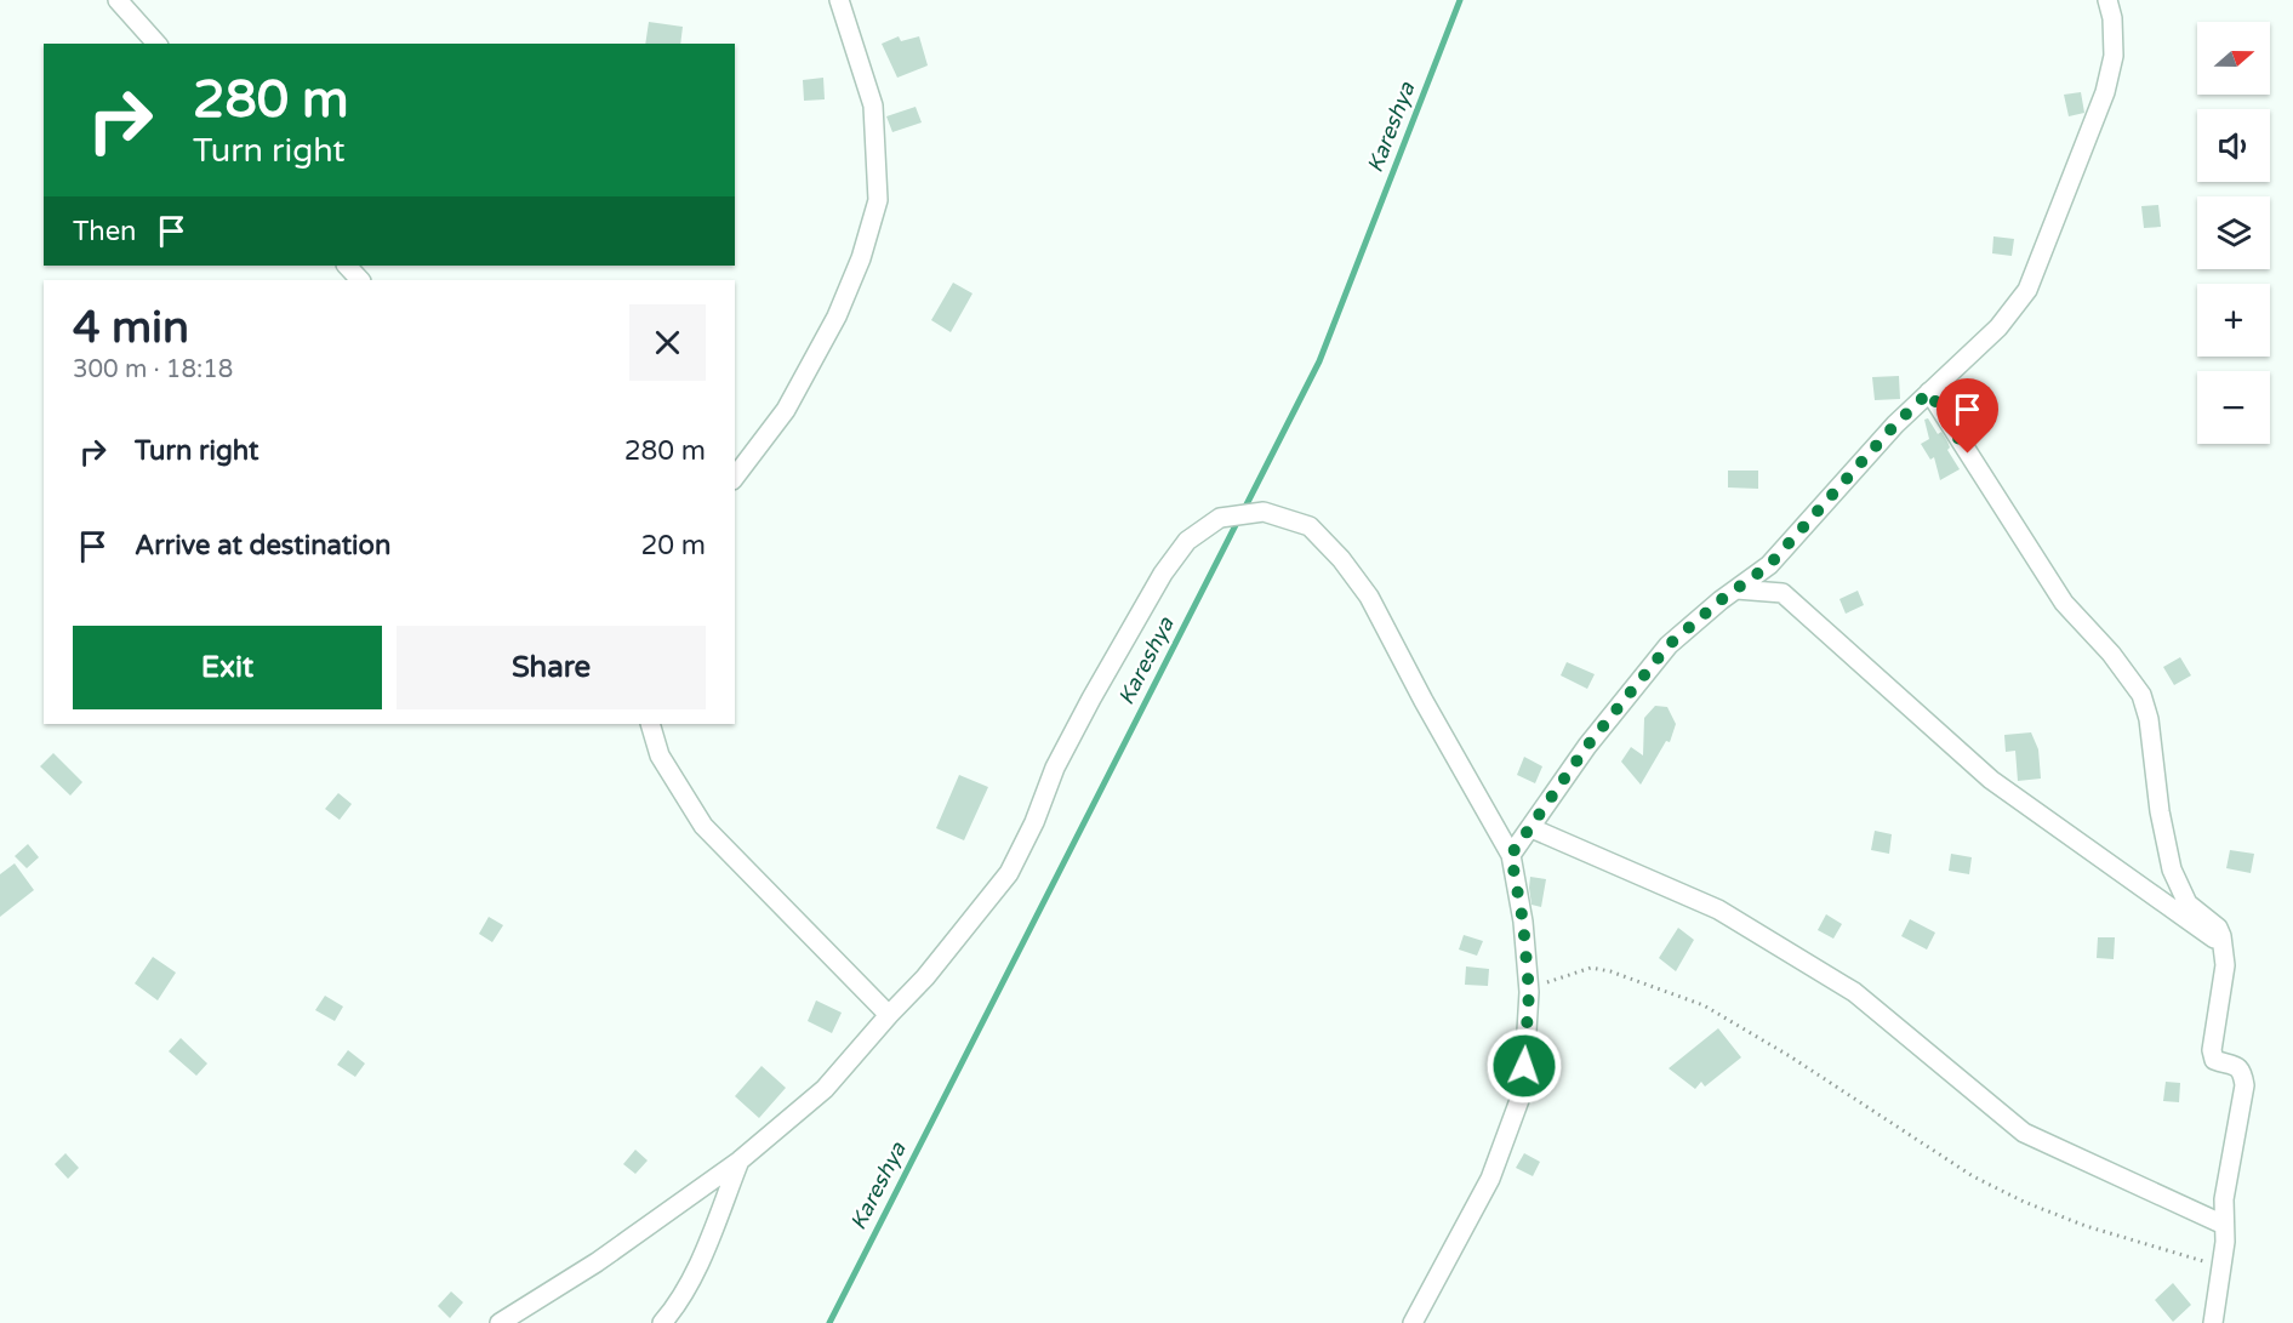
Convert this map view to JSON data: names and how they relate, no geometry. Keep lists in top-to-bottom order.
{
  "water": ["Kareshya"],
  "north": "right",
  "page": {
    "map_buttons": ["+", "−"],
    "turn": ["280 m", "Turn right"],
    "then": "Then",
    "heading": ["4 min", "300 m · 18:18"],
    "list": [
      {
        "name": "Turn right",
        "value": "280 m"
      },
      {
        "name": "Arrive at destination",
        "value": "20 m"
      }
    ],
    "buttons": ["Exit", "Share"]
  }
}
